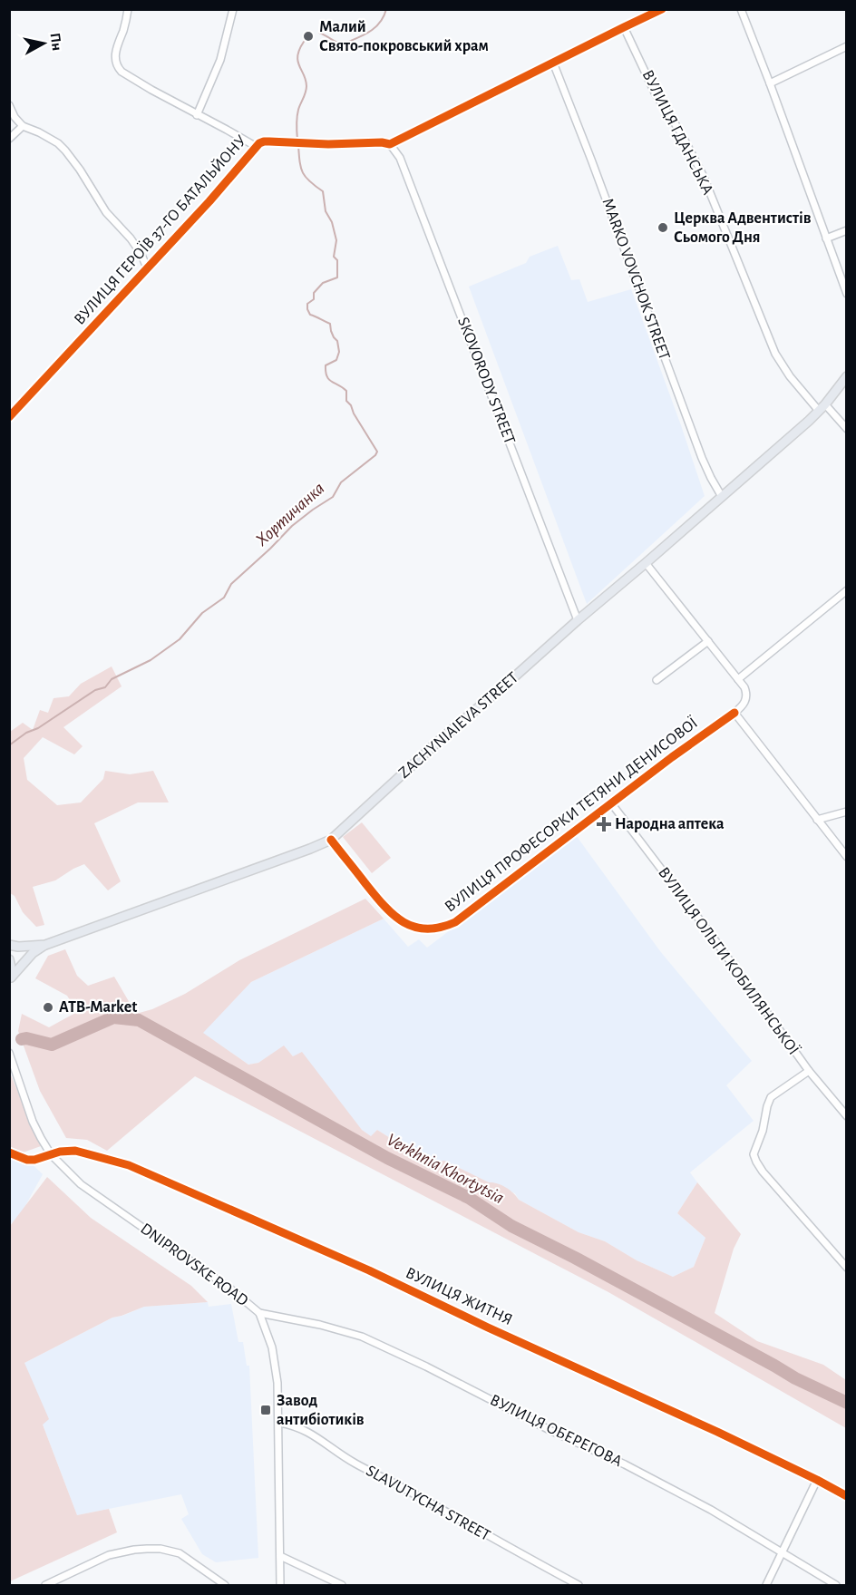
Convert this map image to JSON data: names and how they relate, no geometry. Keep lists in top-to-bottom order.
{
  "streets": {
    "main road": ["ZACHYNIAIEVA STREET"],
    "street": [
      "ВУЛИЦЯ ГДАНСЬКА",
      "ВУЛИЦЯ ГЕРОЇВ 37-ГО БАТАЛЬЙОНУ",
      "MARKO VOVCHOK STREET",
      "SKOVORODY STREET",
      "ВУЛИЦЯ ПРОФЕСОРКИ ТЕТЯНИ ДЕНИСОВОЇ",
      "ВУЛИЦЯ ОЛЬГИ КОБИЛЯНСЬКОЇ",
      "DNIPROVSKE ROAD",
      "ВУЛИЦЯ ЖИТНЯ",
      "ВУЛИЦЯ ОБЕРЕГОВА",
      "SLAVUTYCHA STREET"
    ]
  },
  "crossings": [
    ["ВУЛИЦЯ ГДАНСЬКА", "ZACHYNIAIEVA STREET"],
    ["ВУЛИЦЯ ГЕРОЇВ 37-ГО БАТАЛЬЙОНУ", "SKOVORODY STREET"],
    ["MARKO VOVCHOK STREET", "ZACHYNIAIEVA STREET"],
    ["SKOVORODY STREET", "ZACHYNIAIEVA STREET"],
    ["ZACHYNIAIEVA STREET", "ВУЛИЦЯ ПРОФЕСОРКИ ТЕТЯНИ ДЕНИСОВОЇ"],
    ["ВУЛИЦЯ ПРОФЕСОРКИ ТЕТЯНИ ДЕНИСОВОЇ", "ВУЛИЦЯ ОЛЬГИ КОБИЛЯНСЬКОЇ"],
    ["DNIPROVSKE ROAD", "ВУЛИЦЯ ЖИТНЯ"],
    ["DNIPROVSKE ROAD", "ВУЛИЦЯ ОБЕРЕГОВА"],
    ["DNIPROVSKE ROAD", "SLAVUTYCHA STREET"]
  ],
  "water": ["Хортичанка", "Verkhnia Khortytsia"],
  "places": {
    "other": ["Малий Свято-покровський храм", "Церква Адвентистів Сьомого Дня", "ATB-Market"],
    "health": ["Народна аптека"],
    "transit": ["Завод антибіотиків"]
  },
  "north": "right"
}
